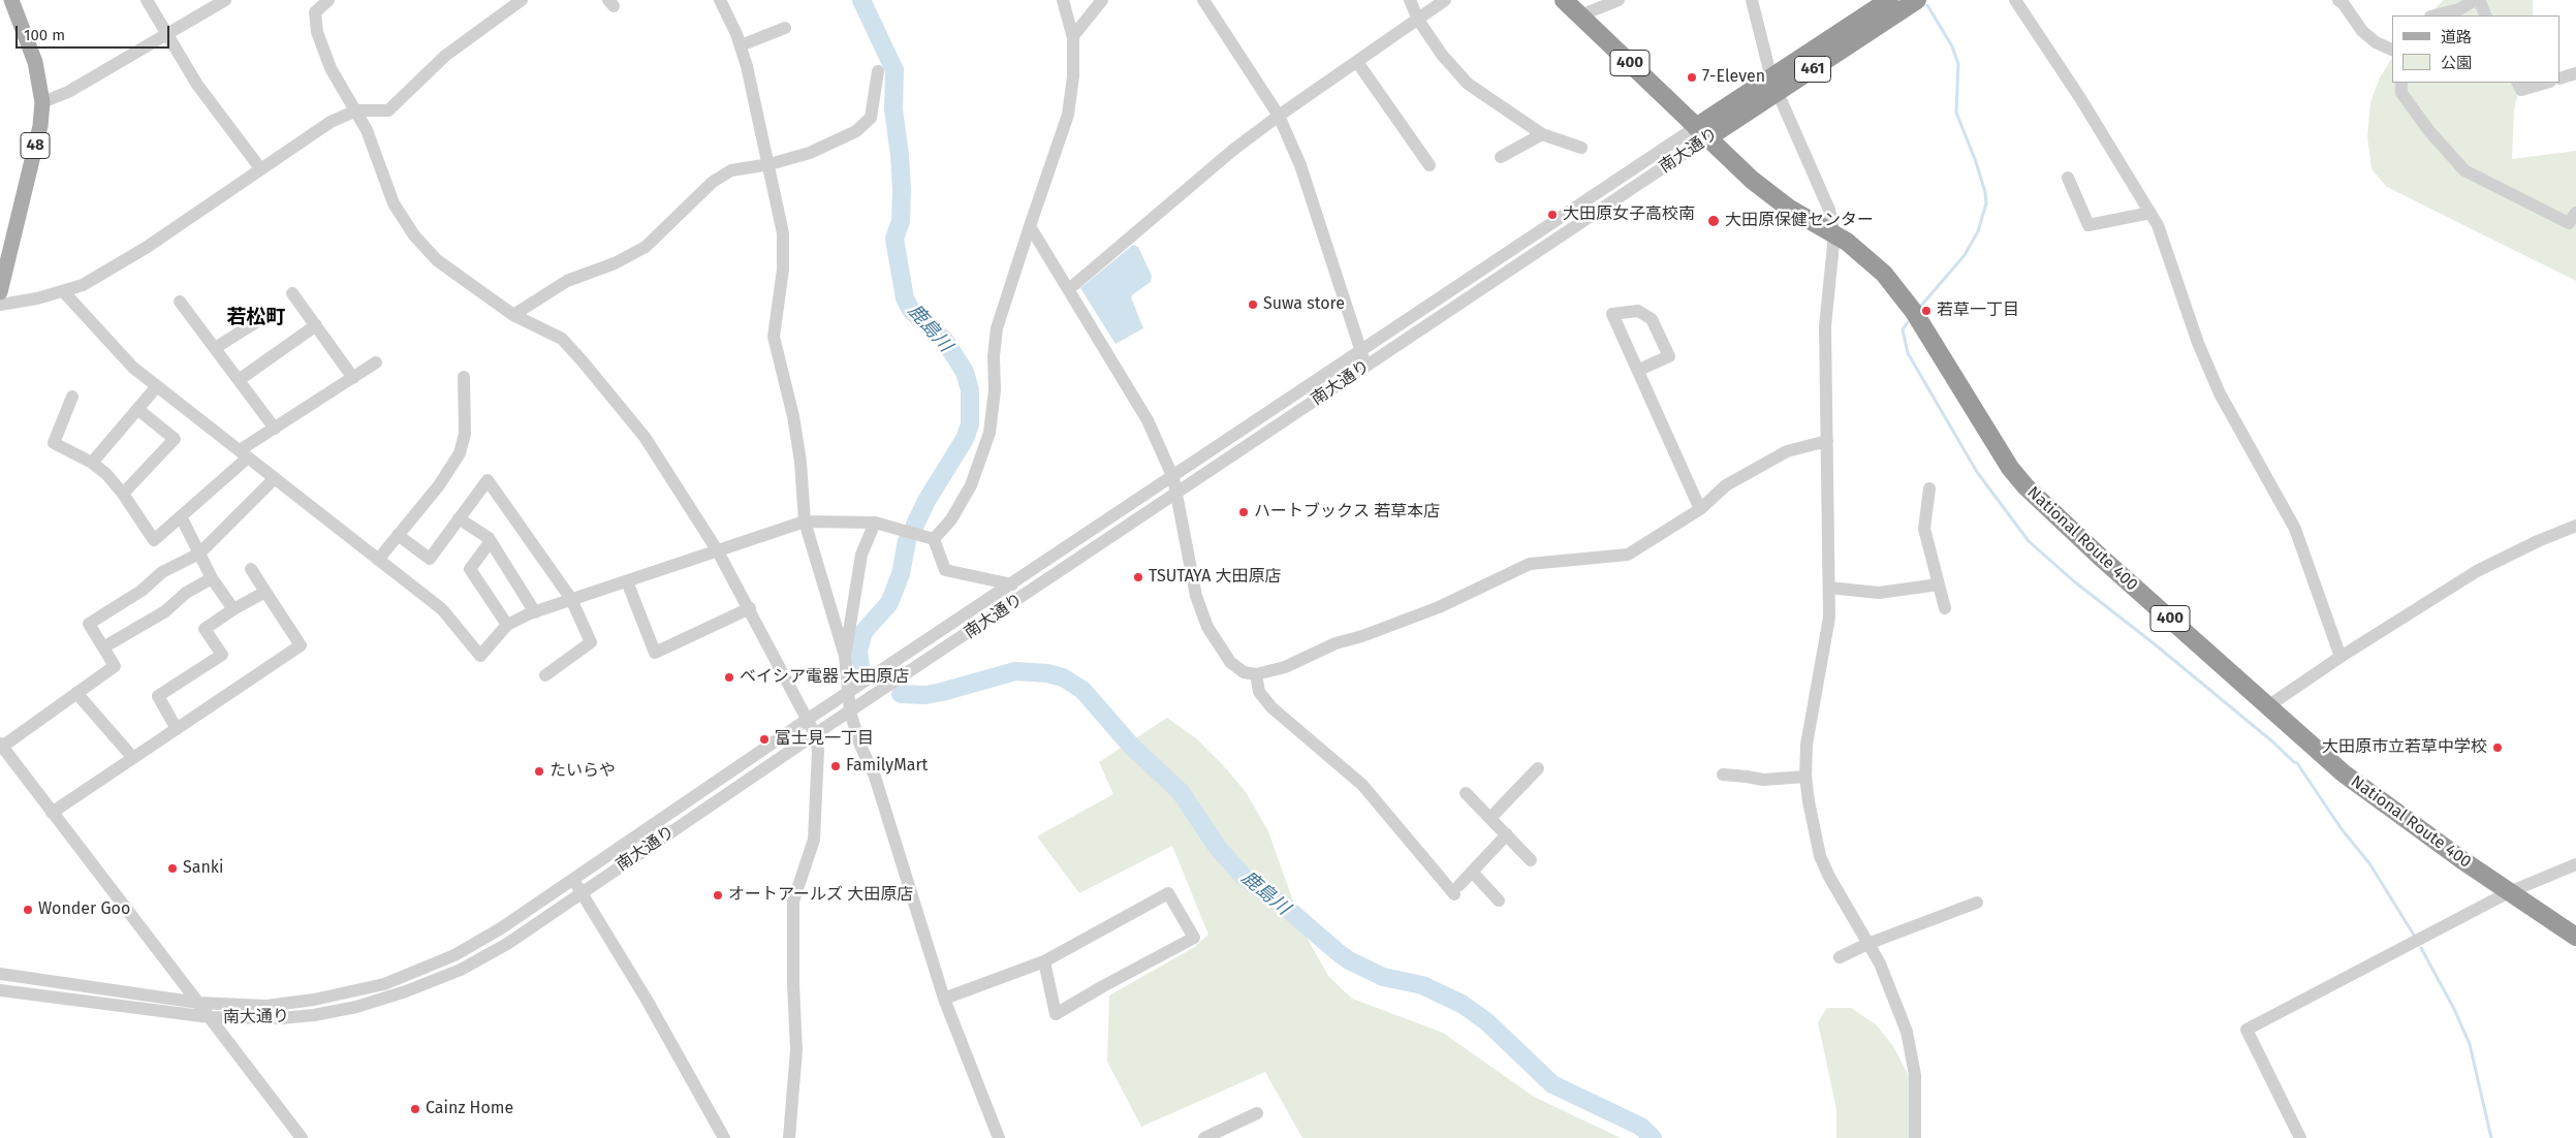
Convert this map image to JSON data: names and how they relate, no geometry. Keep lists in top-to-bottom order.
{
  "streets": {
    "highway": [
      "400",
      "461",
      "南大通り",
      "National Route 400"
    ],
    "main road": ["48"]
  },
  "crossings": [
    ["400", "南大通り"],
    ["400", "National Route 400"],
    ["南大通り", "National Route 400"]
  ],
  "districts": ["若松町"],
  "water": ["鹿島川"],
  "places": [
    "7-Eleven",
    "大田原女子高校南",
    "大田原保健センター",
    "Suwa store",
    "若草一丁目",
    "ハートブックス 若草本店",
    "TSUTAYA 大田原店",
    "ベイシア電器 大田原店",
    "富士見一丁目",
    "大田原市立若草中学校",
    "FamilyMart",
    "たいらや",
    "Sanki",
    "オートアールズ 大田原店",
    "Wonder Goo",
    "Cainz Home"
  ],
  "legend": ["道路", "公園"],
  "scale_bar": "100 m"
}
